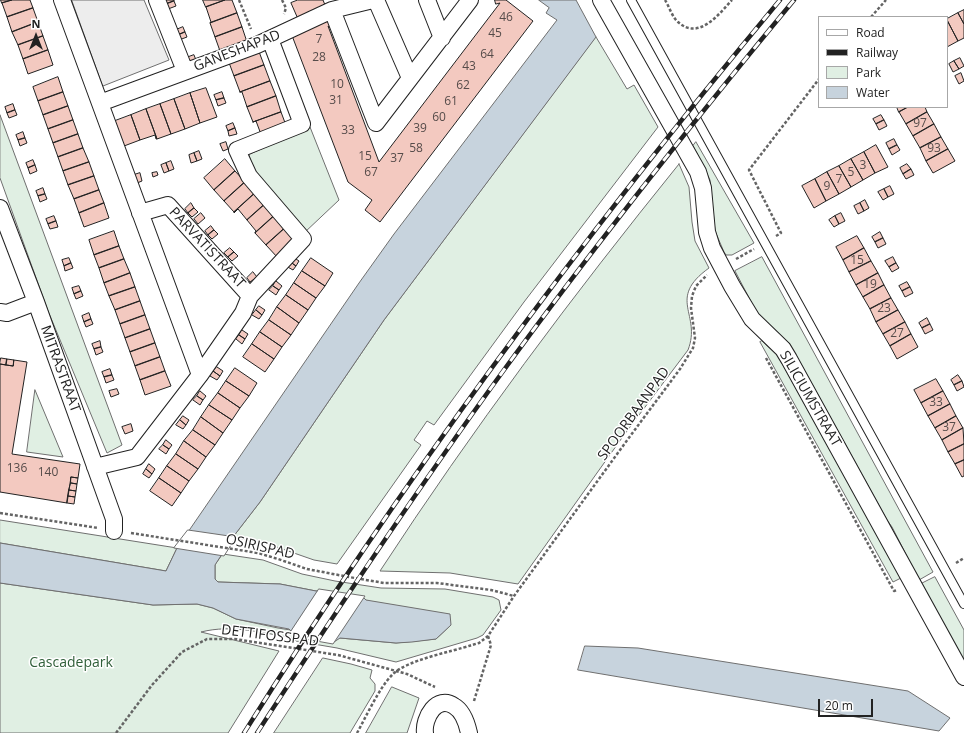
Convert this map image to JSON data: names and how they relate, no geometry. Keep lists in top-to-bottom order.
{
  "streets": {
    "street": [
      "GANESHAPAD",
      "PARVATISTRAAT",
      "MITRASTRAAT",
      "SILICIUMSTRAAT"
    ],
    "path": ["SPOORBAANPAD", "OSIRISPAD", "DETTIFOSSPAD"]
  },
  "crossings": [
    ["PARVATISTRAAT", "MITRASTRAAT"],
    ["MITRASTRAAT", "OSIRISPAD"],
    ["SILICIUMSTRAAT", "SPOORBAANPAD"],
    ["SPOORBAANPAD", "OSIRISPAD"],
    ["SPOORBAANPAD", "DETTIFOSSPAD"]
  ],
  "parks": ["Cascadepark"],
  "house_numbers": [
    "46",
    "45",
    "7",
    "64",
    "28",
    "43",
    "10",
    "62",
    "31",
    "61",
    "60",
    "97",
    "39",
    "33",
    "58",
    "93",
    "15",
    "37",
    "3",
    "67",
    "5",
    "7",
    "9",
    "15",
    "19",
    "23",
    "27",
    "33",
    "37",
    "136",
    "140"
  ],
  "legend": [
    "Road",
    "Railway",
    "Park",
    "Water"
  ],
  "scale_bar": "20 m",
  "north": "top"
}
